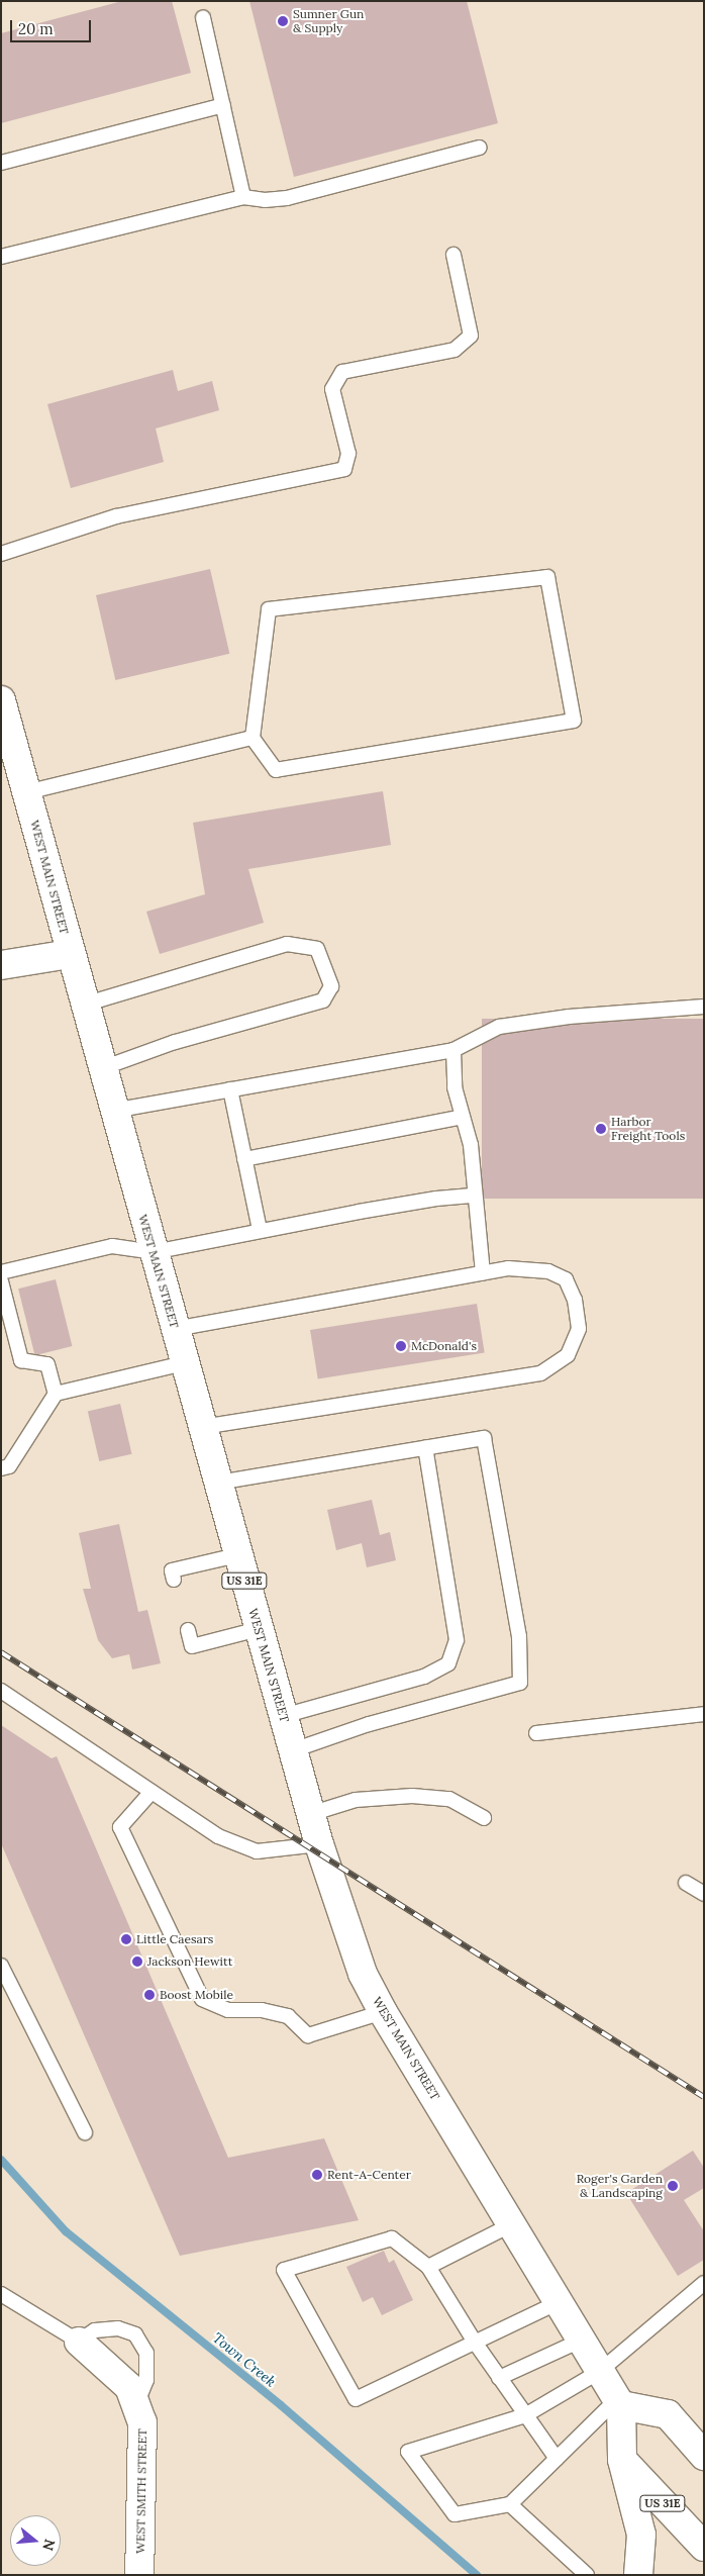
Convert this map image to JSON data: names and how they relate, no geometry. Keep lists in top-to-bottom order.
{
  "streets": {
    "main road": ["WEST MAIN STREET", "US 31E", "WEST SMITH STREET"]
  },
  "water": ["Town Creek"],
  "places": [
    "Sumner Gun & Supply",
    "Harbor Freight Tools",
    "McDonald's",
    "Little Caesars",
    "Jackson Hewitt",
    "Boost Mobile",
    "Rent-A-Center",
    "Roger's Garden & Landscaping"
  ],
  "scale_bar": "20 m",
  "north": "right"
}
